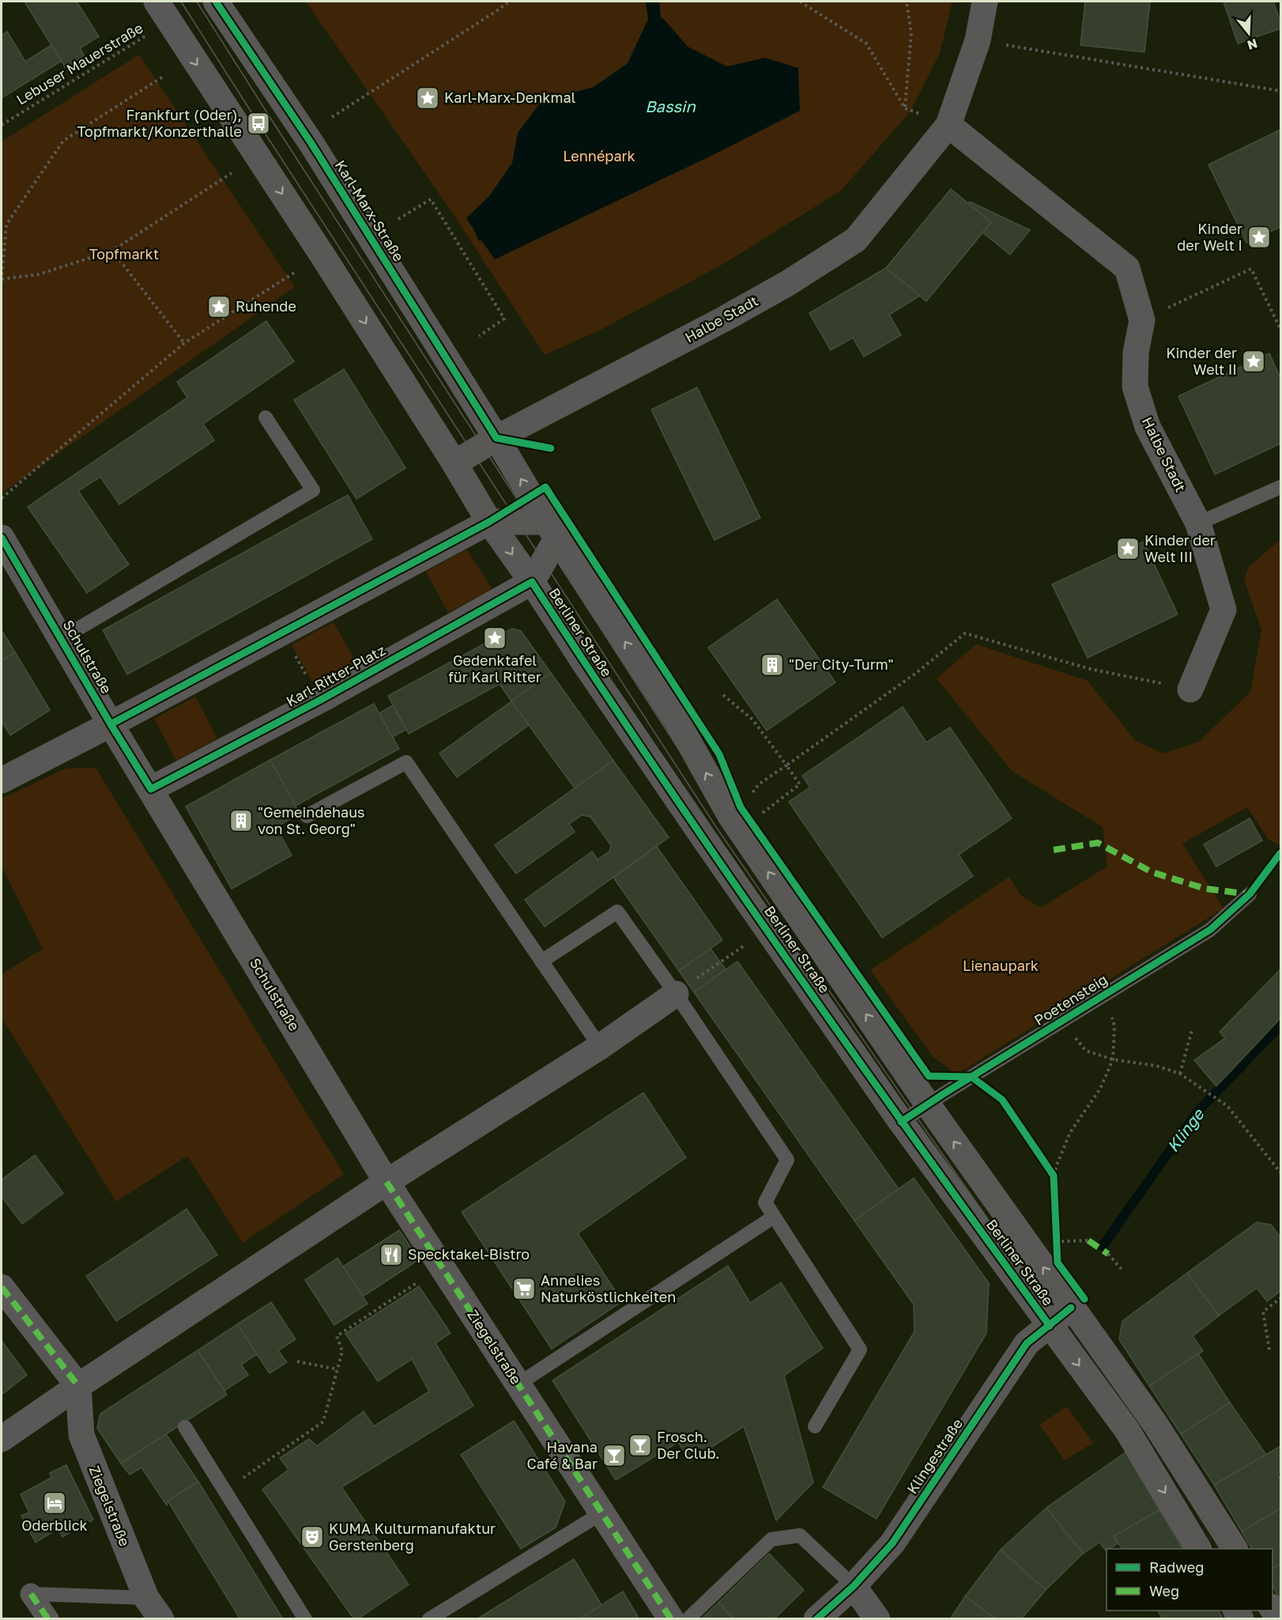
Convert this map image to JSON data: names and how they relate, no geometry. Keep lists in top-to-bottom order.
{
  "streets": {
    "street": [
      "Karl-Marx-Straße",
      "Halbe Stadt",
      "Berliner Straße",
      "Schulstraße",
      "Karl-Ritter-Platz",
      "Ziegelstraße",
      "Klingestraße"
    ],
    "lane": ["Poetensteig"],
    "path": ["Lebuser Mauerstraße"]
  },
  "crossings": [
    ["Karl-Marx-Straße", "Halbe Stadt"],
    ["Karl-Marx-Straße", "Berliner Straße"],
    ["Halbe Stadt", "Berliner Straße"],
    ["Berliner Straße", "Karl-Ritter-Platz"],
    ["Berliner Straße", "Poetensteig"],
    ["Berliner Straße", "Klingestraße"],
    ["Schulstraße", "Karl-Ritter-Platz"],
    ["Schulstraße", "Ziegelstraße"]
  ],
  "water": ["Bassin", "Klinge"],
  "parks": ["Lennépark", "Topfmarkt", "Lienaupark"],
  "places": {
    "place": [
      "Karl-Marx-Denkmal",
      "Kinder der Welt I",
      "Ruhende",
      "Kinder der Welt II",
      "Kinder der Welt III",
      "Gedenktafel für Karl Ritter"
    ],
    "bus stop": ["Frankfurt (Oder), Topfmarkt/Konzerthalle"],
    "building": ["\"Der City-Turm\"", "\"Gemeindehaus von St. Georg\""],
    "restaurant": ["Specktakel-Bistro"],
    "supermarket": ["Annelies Naturköstlichkeiten"],
    "bar": ["Frosch. Der Club.", "Havana Café & Bar"],
    "hotel": ["Oderblick"],
    "theatre": ["KUMA Kulturmanufaktur Gerstenberg"]
  },
  "legend": ["Radweg", "Weg"],
  "north": "bottom"
}
